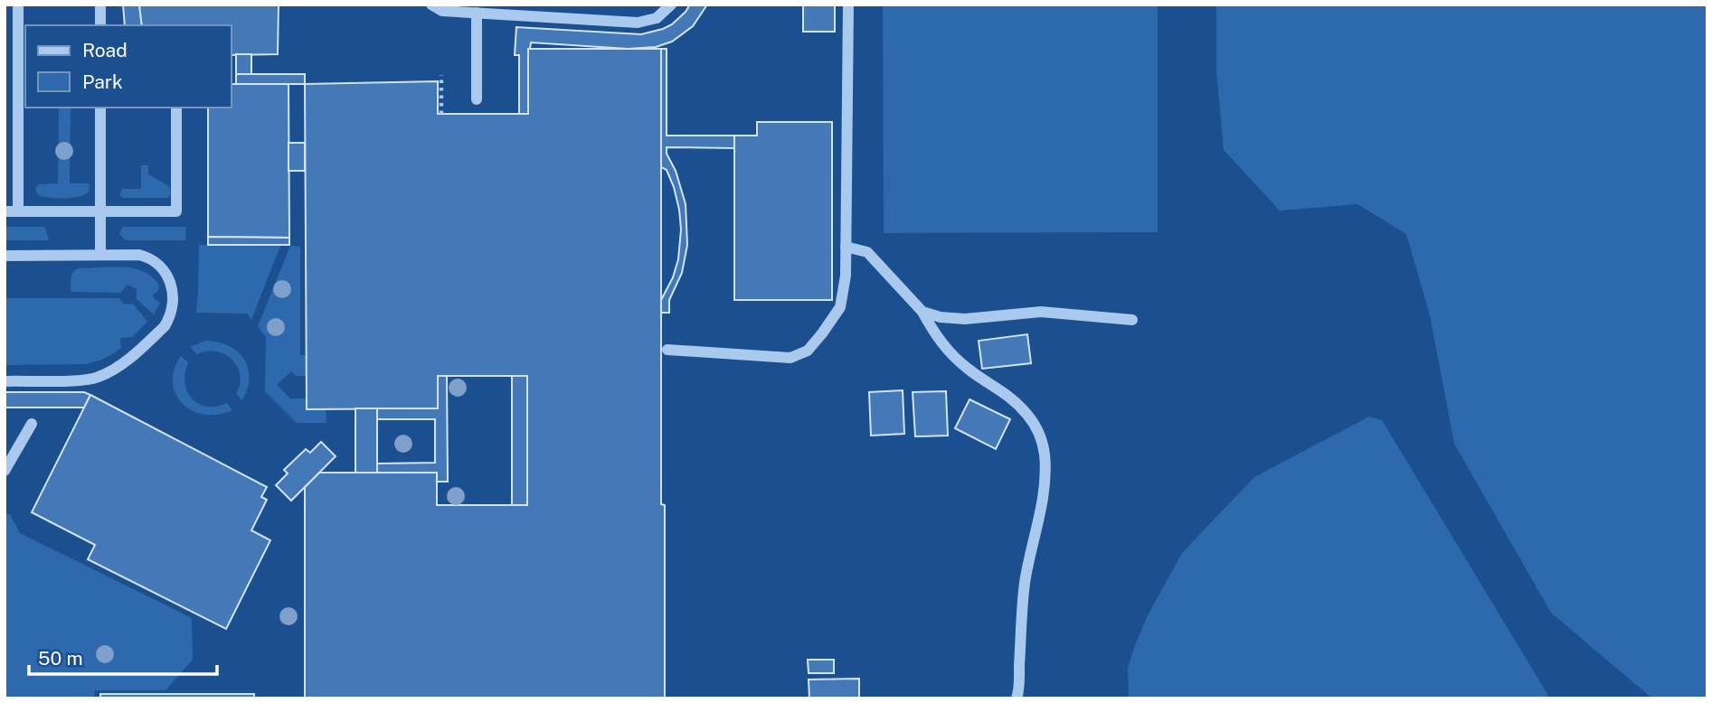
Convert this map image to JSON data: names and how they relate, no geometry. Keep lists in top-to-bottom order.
{
  "legend": ["Road", "Park"],
  "scale_bar": "50 m"
}
